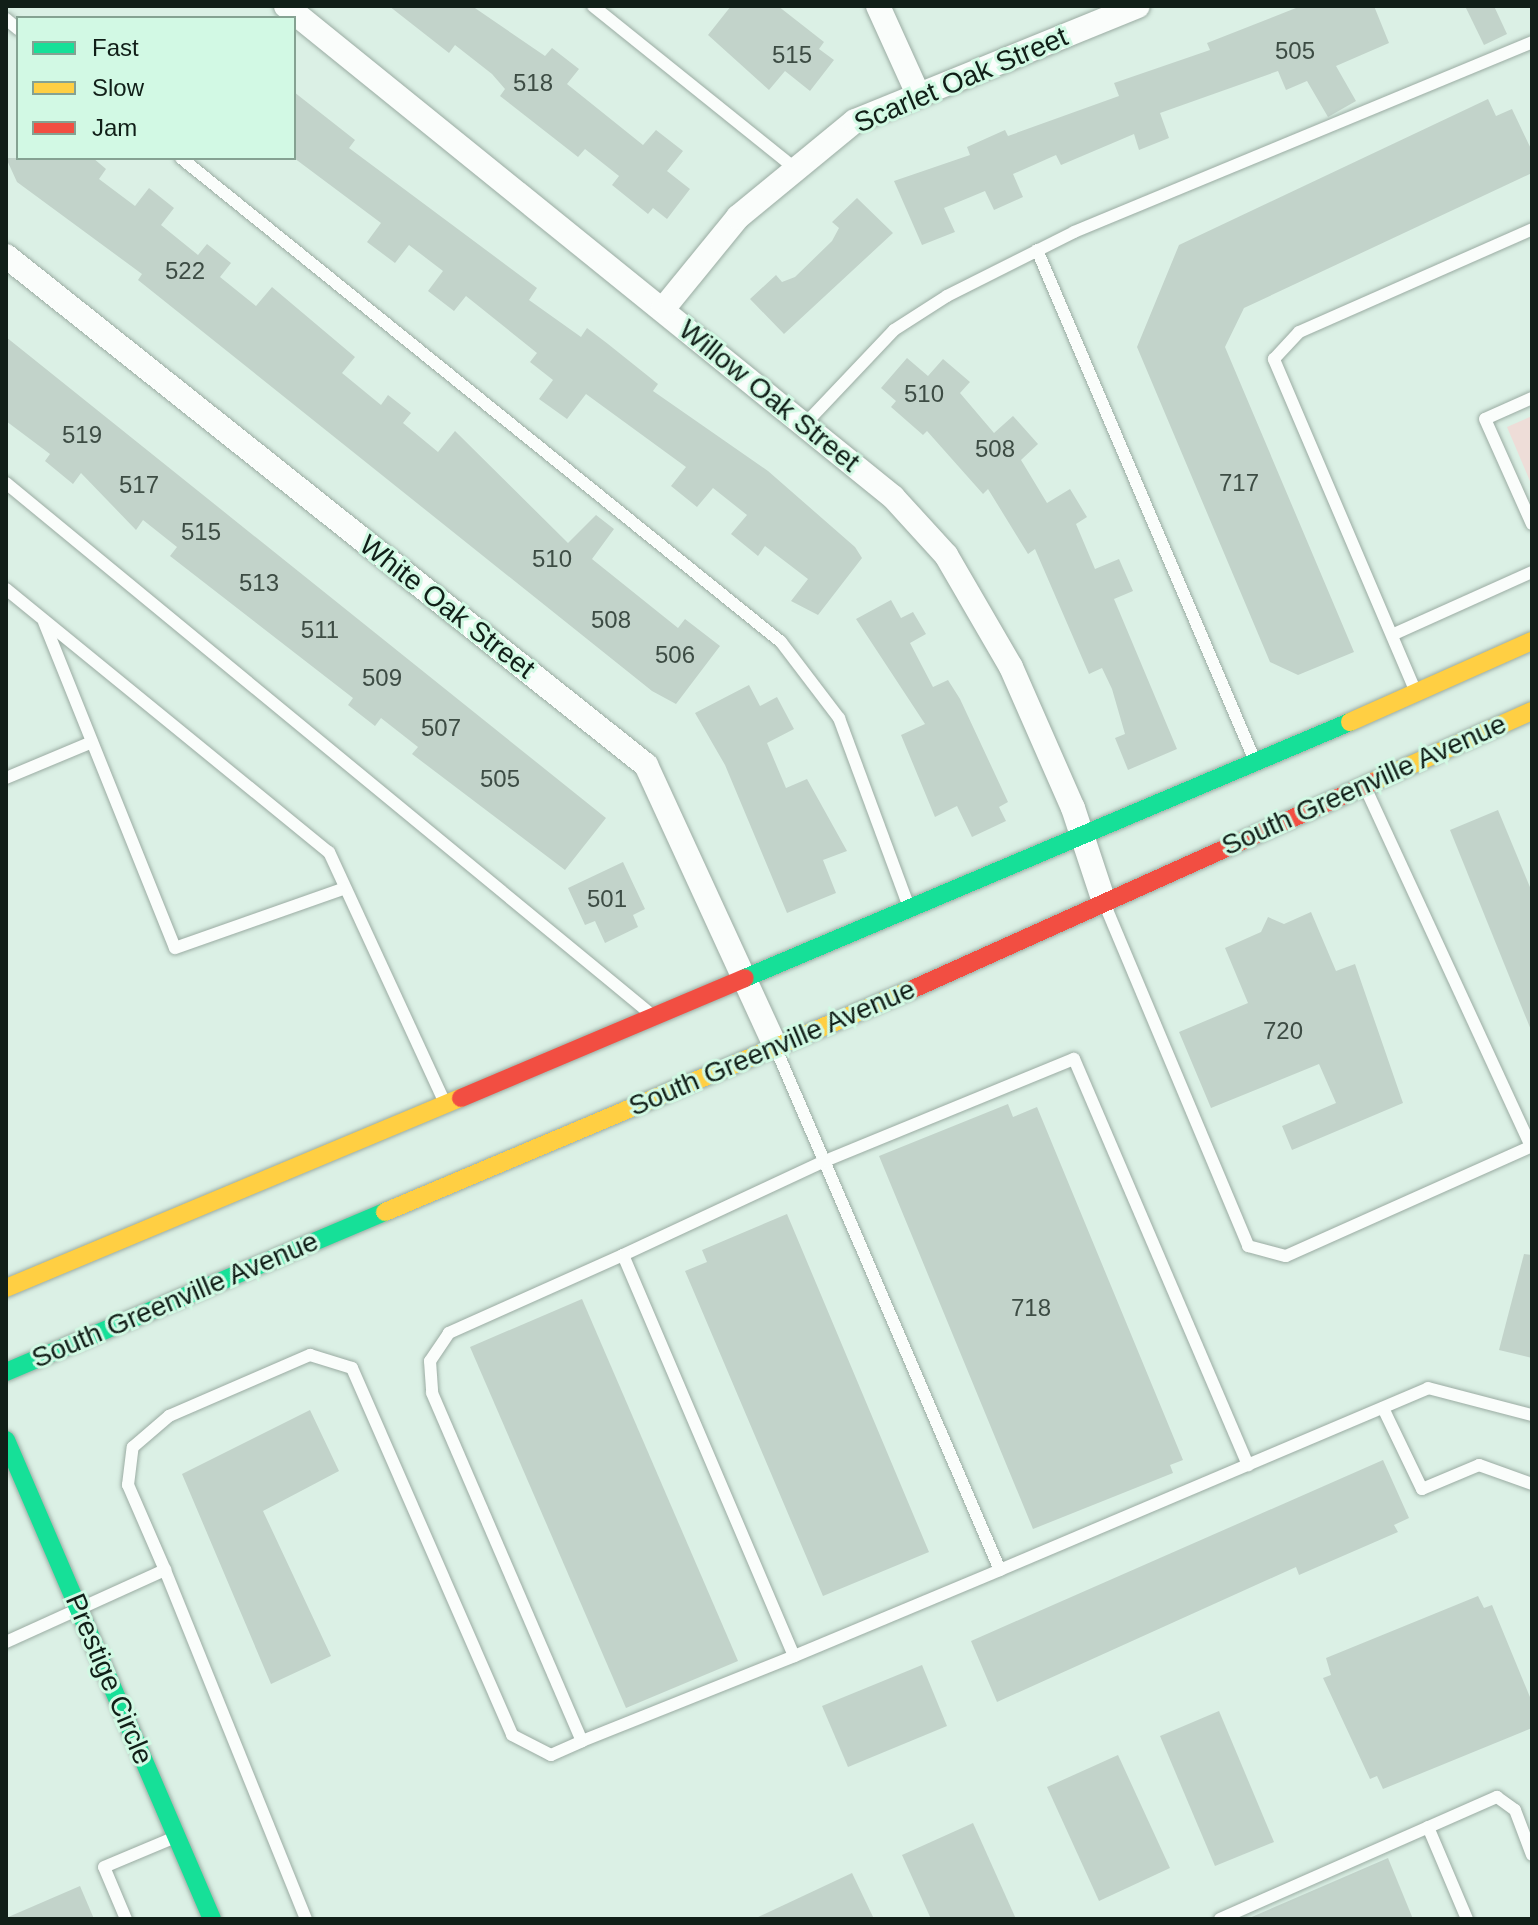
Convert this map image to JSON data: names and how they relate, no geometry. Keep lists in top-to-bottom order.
{
  "streets": {
    "main road": ["South Greenville Avenue", "Prestige Circle"],
    "street": ["Scarlet Oak Street", "Willow Oak Street", "White Oak Street"]
  },
  "crossings": [
    ["Scarlet Oak Street", "Willow Oak Street"],
    ["Willow Oak Street", "South Greenville Avenue"],
    ["White Oak Street", "South Greenville Avenue"]
  ],
  "house_numbers": [
    "505",
    "515",
    "518",
    "522",
    "510",
    "519",
    "508",
    "717",
    "517",
    "515",
    "510",
    "513",
    "508",
    "511",
    "506",
    "509",
    "507",
    "505",
    "501",
    "720",
    "718"
  ],
  "legend": ["Fast", "Slow", "Jam"]
}
